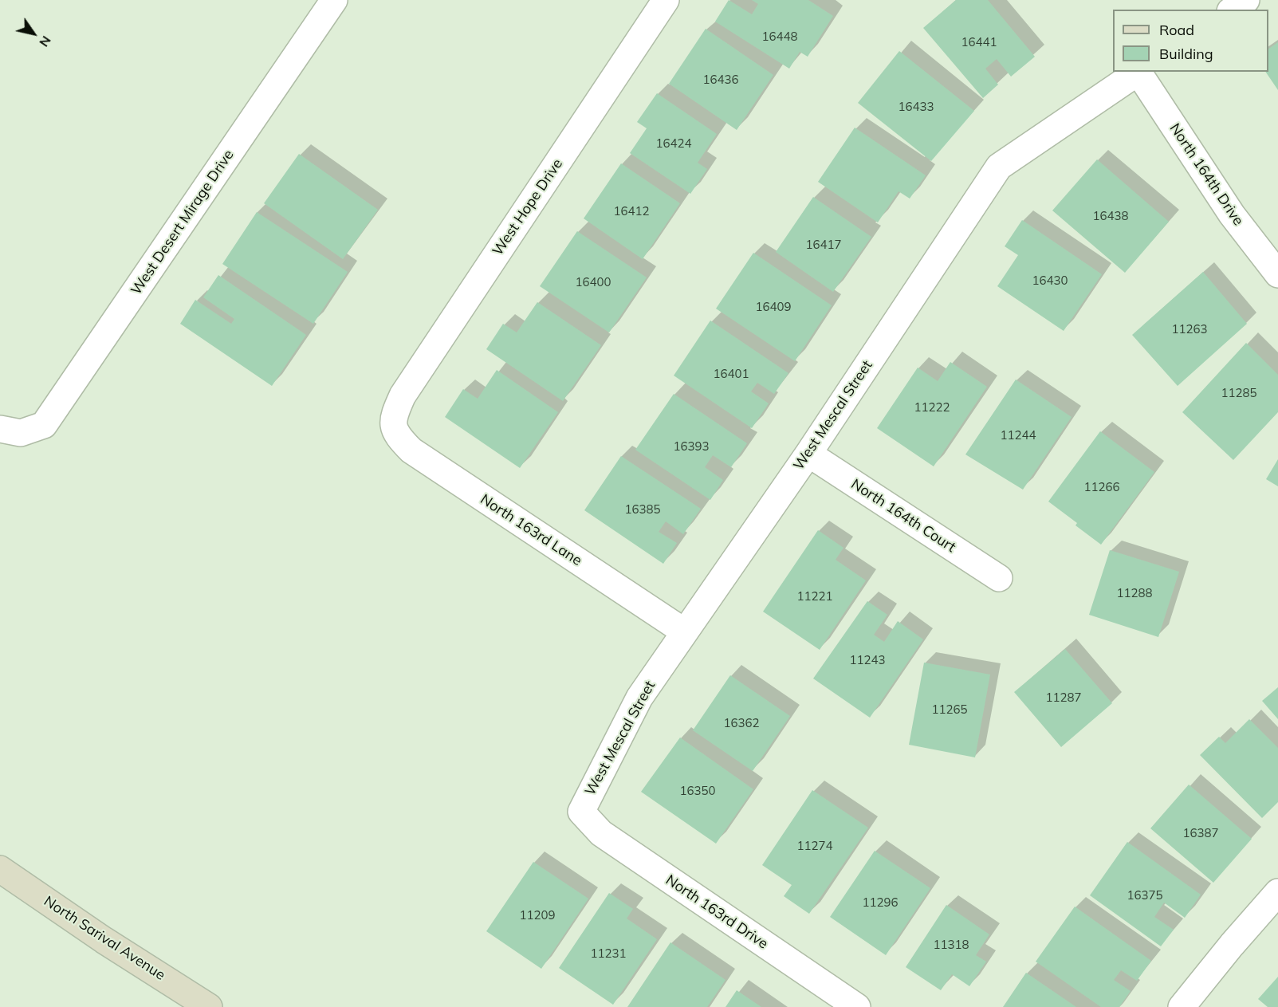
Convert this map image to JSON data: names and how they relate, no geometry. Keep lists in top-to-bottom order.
{
  "streets": {
    "main road": ["North Sarival Avenue"],
    "street": [
      "North 164th Drive",
      "West Hope Drive",
      "West Desert Mirage Drive",
      "West Mescal Street",
      "North 164th Court",
      "North 163rd Lane",
      "North 163rd Drive"
    ]
  },
  "crossings": [
    ["North 164th Drive", "West Mescal Street"],
    ["West Hope Drive", "North 163rd Lane"],
    ["West Mescal Street", "North 164th Court"],
    ["West Mescal Street", "North 163rd Lane"],
    ["West Mescal Street", "North 163rd Drive"]
  ],
  "house_numbers": [
    "16448",
    "16441",
    "16436",
    "16433",
    "16424",
    "16412",
    "16438",
    "16417",
    "16430",
    "16400",
    "16409",
    "11263",
    "16401",
    "11285",
    "11222",
    "11244",
    "16393",
    "11266",
    "16385",
    "11288",
    "11221",
    "11243",
    "11287",
    "11265",
    "16362",
    "16350",
    "16387",
    "11274",
    "16375",
    "11296",
    "11209",
    "11318",
    "11231"
  ],
  "legend": ["Road", "Building"],
  "north": "bottom right"
}
